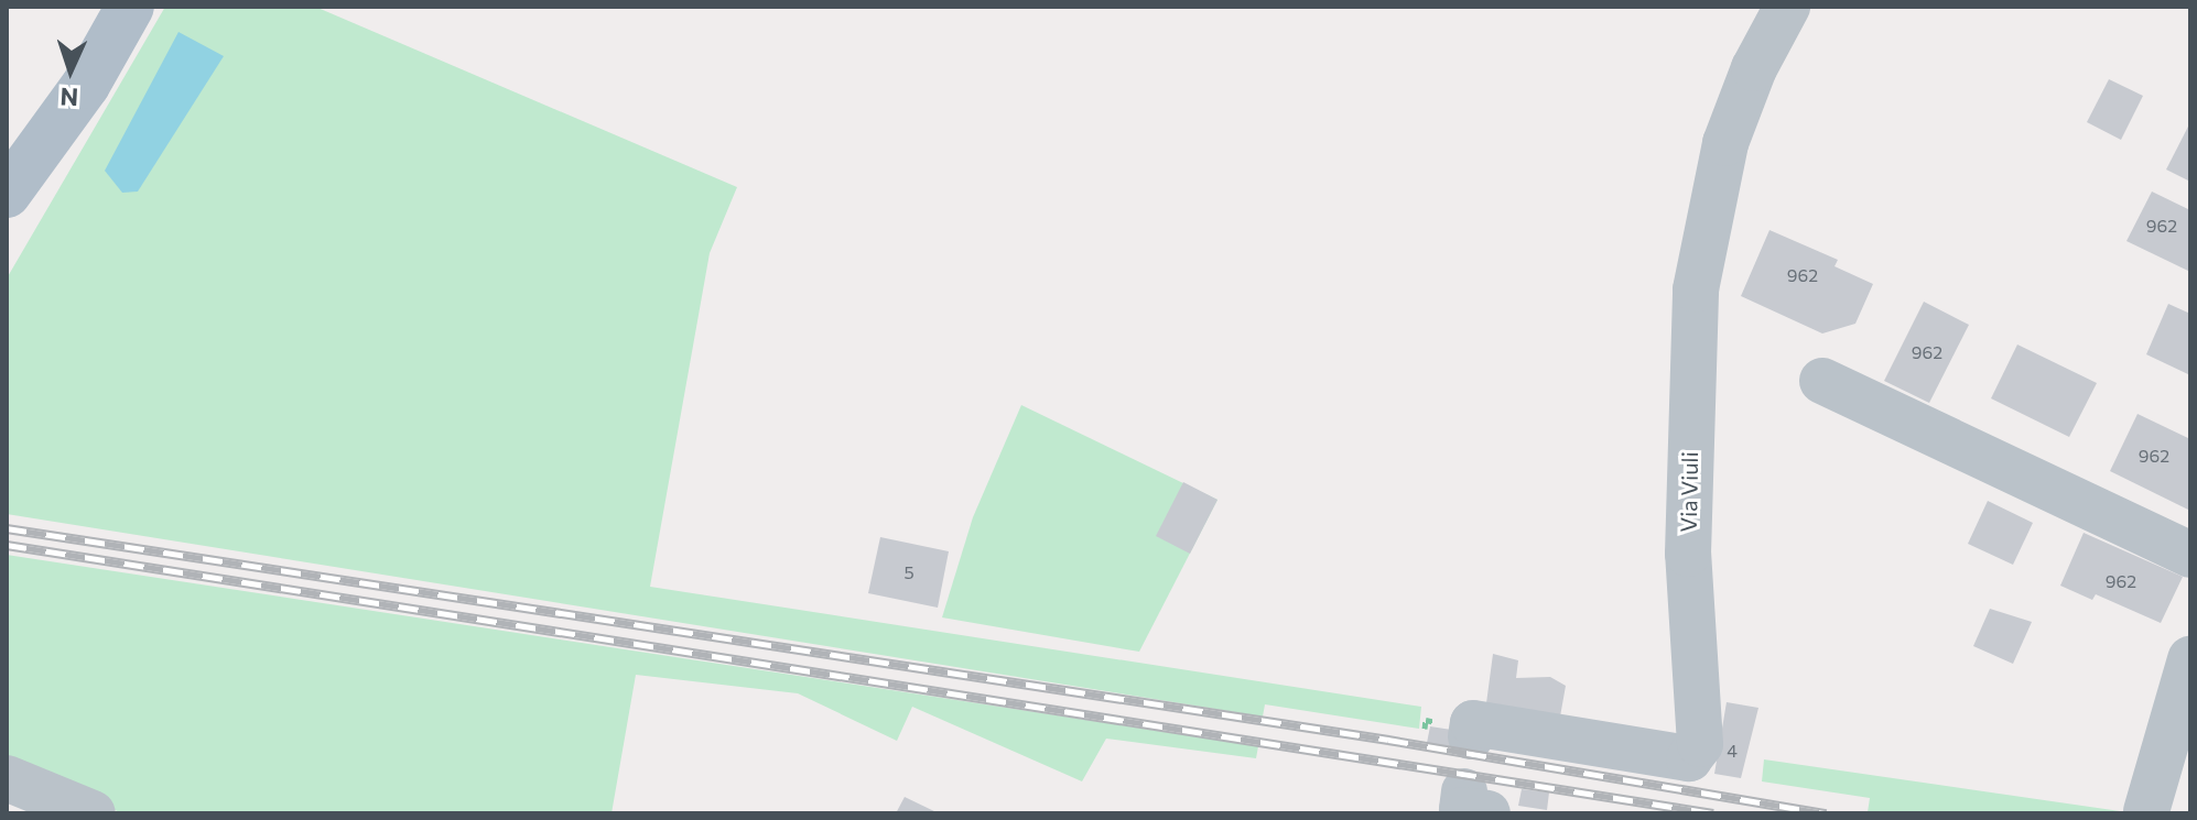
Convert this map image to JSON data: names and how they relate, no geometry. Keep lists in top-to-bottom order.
{
  "streets": {
    "street": ["Via Viuli"]
  },
  "house_numbers": [
    "962",
    "962",
    "962",
    "962",
    "5",
    "962",
    "4"
  ],
  "north": "bottom"
}
